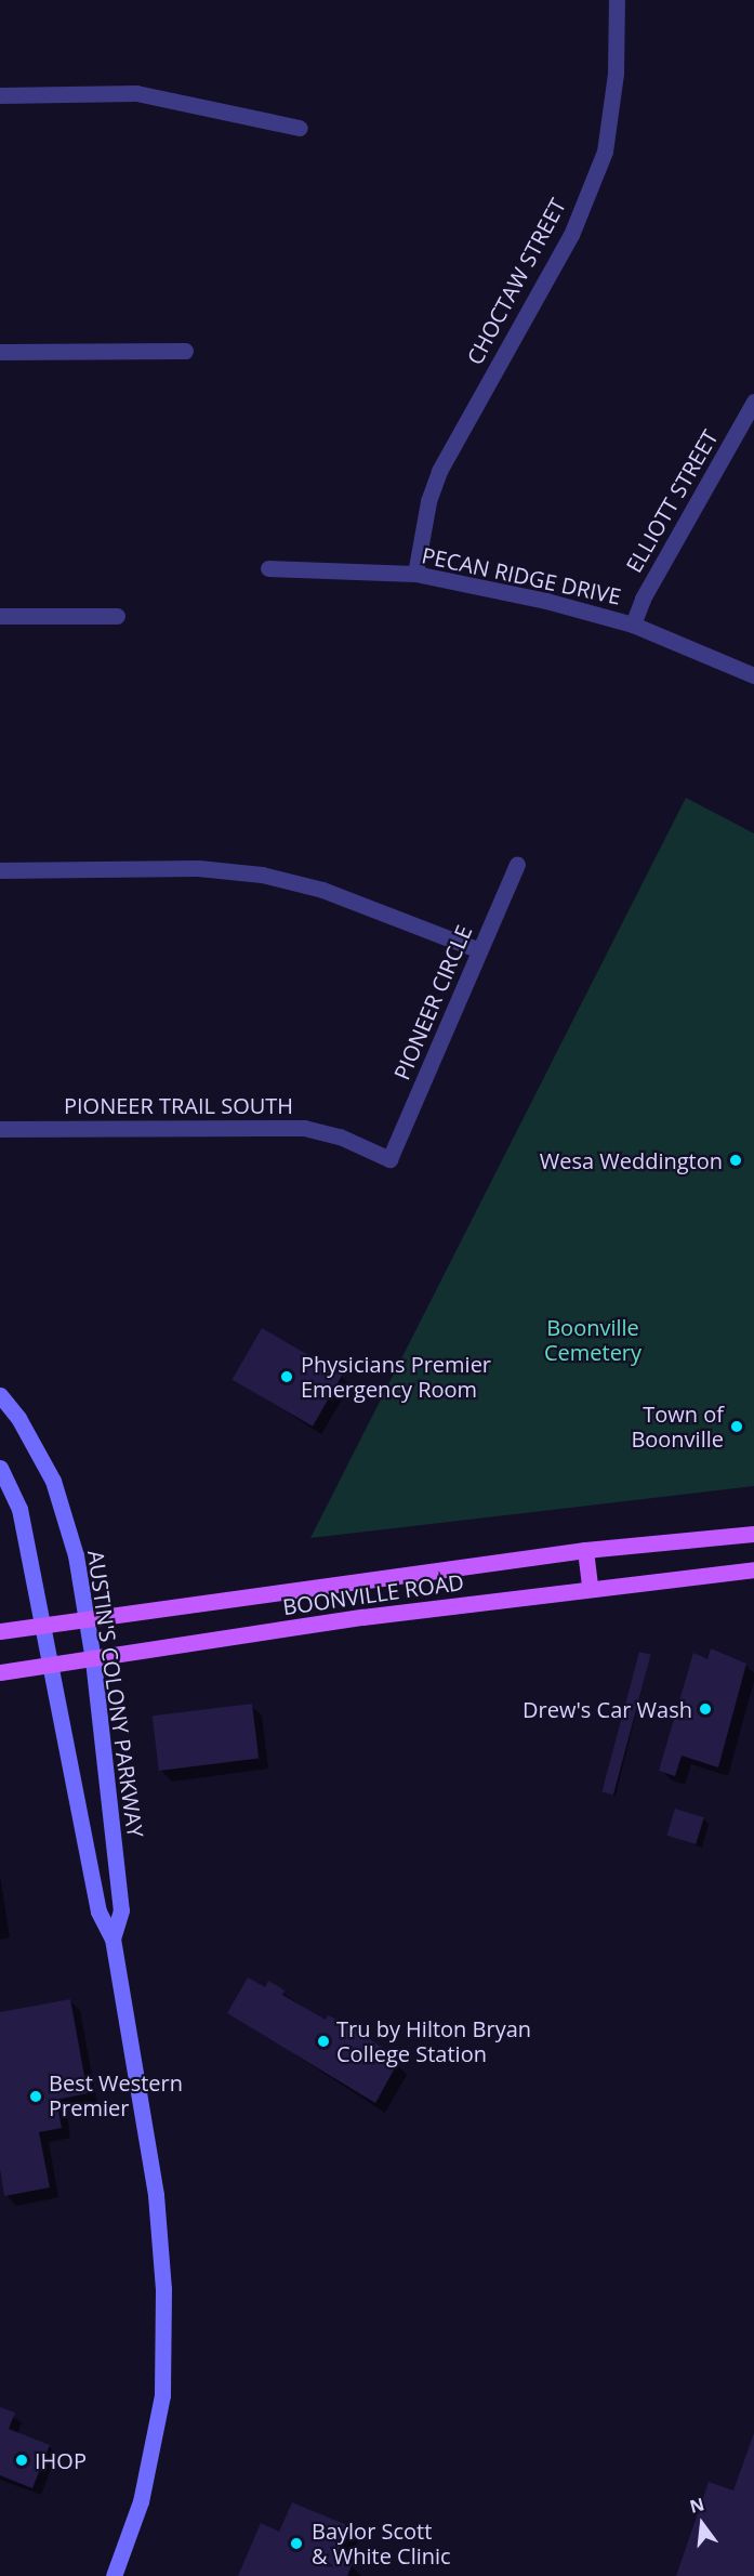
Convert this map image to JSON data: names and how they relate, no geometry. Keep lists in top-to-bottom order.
{
  "streets": {
    "main road": ["BOONVILLE ROAD"],
    "street": [
      "CHOCTAW STREET",
      "ELLIOTT STREET",
      "PECAN RIDGE DRIVE",
      "PIONEER CIRCLE",
      "PIONEER TRAIL SOUTH",
      "AUSTIN'S COLONY PARKWAY"
    ]
  },
  "crossings": [
    ["CHOCTAW STREET", "PECAN RIDGE DRIVE"],
    ["ELLIOTT STREET", "PECAN RIDGE DRIVE"],
    ["PIONEER CIRCLE", "PIONEER TRAIL SOUTH"],
    ["BOONVILLE ROAD", "AUSTIN'S COLONY PARKWAY"]
  ],
  "parks": ["Boonville Cemetery"],
  "places": [
    "Wesa Weddington",
    "Physicians Premier Emergency Room",
    "Town of Boonville",
    "Drew's Car Wash",
    "Tru by Hilton Bryan College Station",
    "Best Western Premier",
    "IHOP",
    "Baylor Scott & White Clinic"
  ],
  "north": "top"
}
